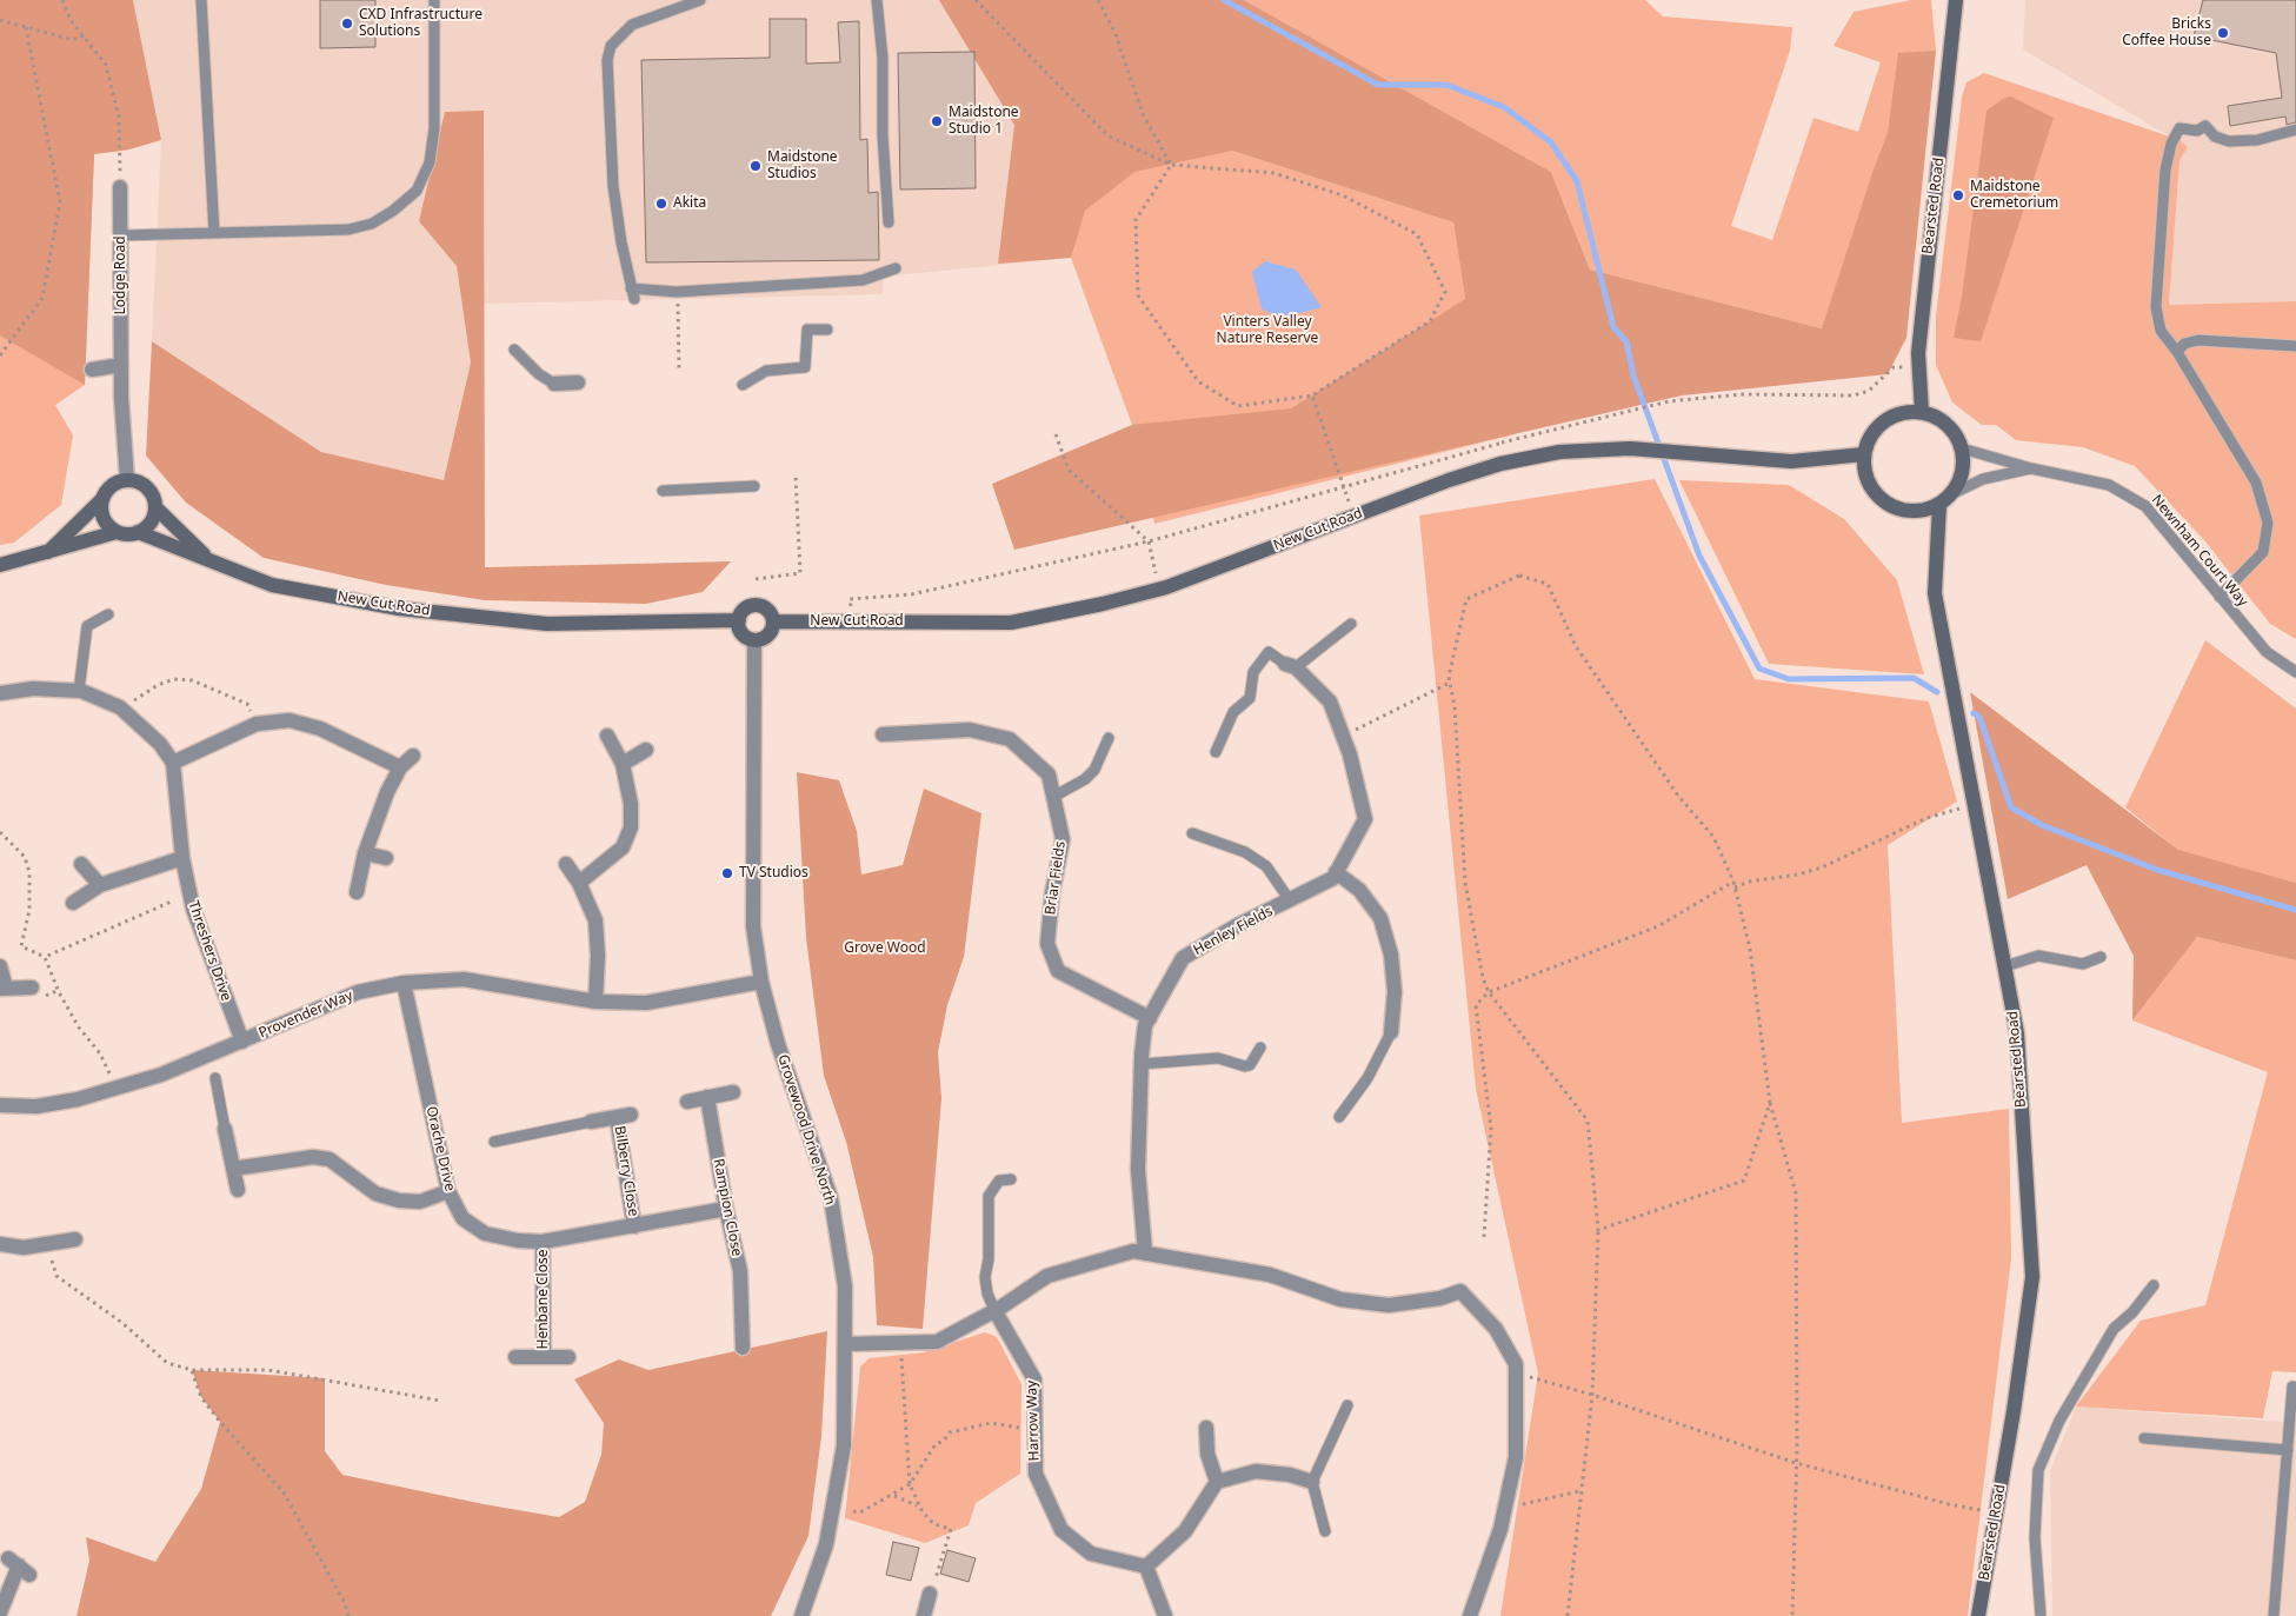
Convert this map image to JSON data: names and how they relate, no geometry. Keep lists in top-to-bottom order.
{
  "streets": {
    "street": [
      "Bearsted Road",
      "Lodge Road",
      "New Cut Road",
      "Briar Fields",
      "Henley Fields",
      "Threshers Drive",
      "Provender Way",
      "Grovewood Drive North",
      "Orache Drive",
      "Bilberry Close",
      "Rampion Close",
      "Henbane Close",
      "Harrow Way"
    ],
    "lane": ["Newnham Court Way"]
  },
  "crossings": [
    ["Bearsted Road", "New Cut Road"],
    ["Bearsted Road", "Newnham Court Way"],
    ["Lodge Road", "New Cut Road"],
    ["New Cut Road", "Newnham Court Way"],
    ["New Cut Road", "Grovewood Drive North"],
    ["Briar Fields", "Henley Fields"],
    ["Threshers Drive", "Provender Way"],
    ["Provender Way", "Grovewood Drive North"],
    ["Provender Way", "Orache Drive"],
    ["Orache Drive", "Bilberry Close"],
    ["Orache Drive", "Rampion Close"],
    ["Orache Drive", "Henbane Close"]
  ],
  "parks": ["Vinters Valley Nature Reserve", "Grove Wood"],
  "places": [
    "CXD Infrastructure Solutions",
    "Bricks Coffee House",
    "Maidstone Studio 1",
    "Maidstone Studios",
    "Maidstone Cremetorium",
    "Akita",
    "TV Studios"
  ]
}
